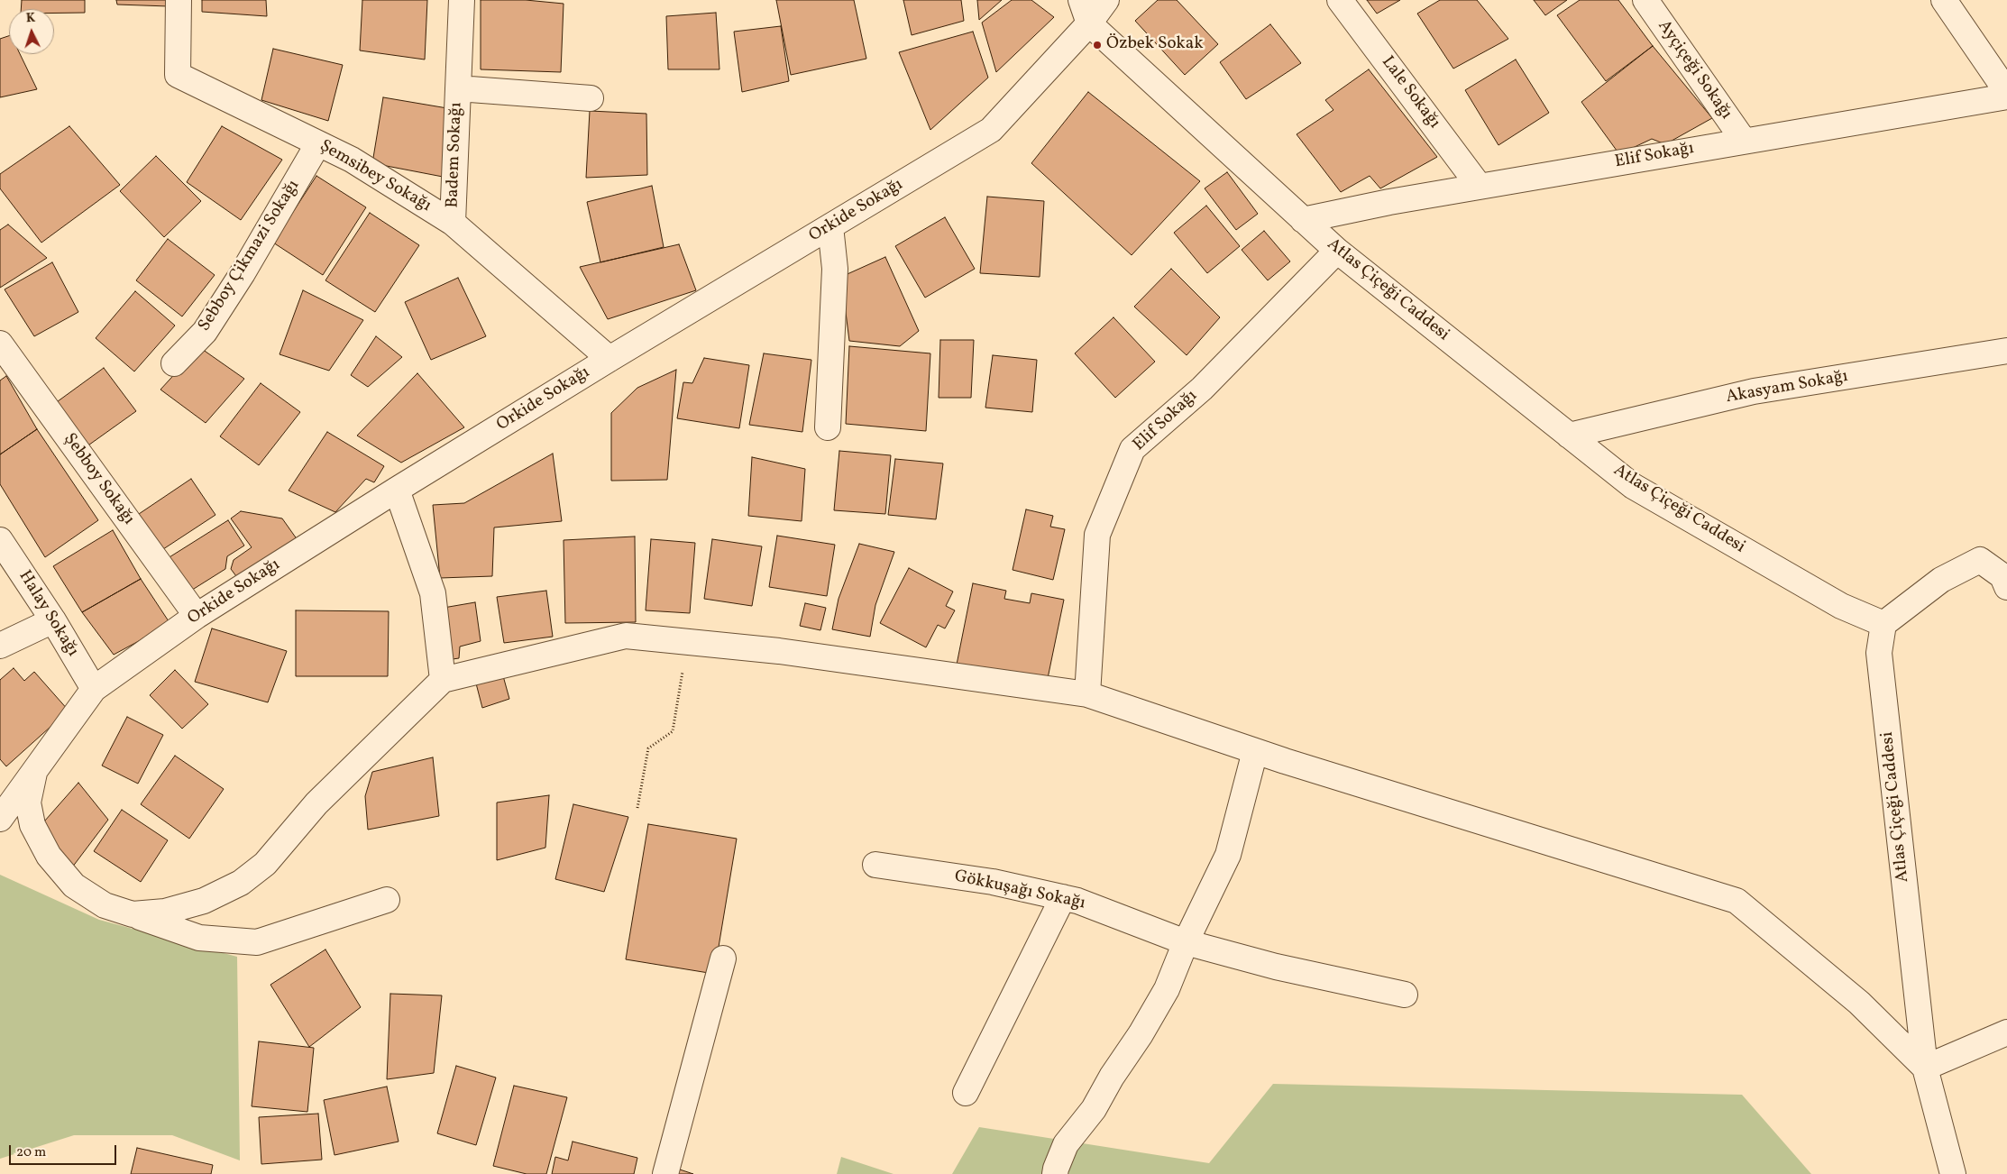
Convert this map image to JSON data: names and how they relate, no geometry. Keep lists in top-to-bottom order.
{
  "streets": {
    "street": [
      "Ayçiçeği Sokağı",
      "Lale Sokağı",
      "Badem Sokağı",
      "Elif Sokağı",
      "Şemsibey Sokağı",
      "Orkide Sokağı",
      "Sebboy Çikmazi Sokağı",
      "Atlas Çiçeği Caddesi",
      "Akasyam Sokağı",
      "Şebboy Sokağı",
      "Halay Sokağı",
      "Gökkuşağı Sokağı"
    ]
  },
  "crossings": [
    ["Ayçiçeği Sokağı", "Elif Sokağı"],
    ["Lale Sokağı", "Elif Sokağı"],
    ["Badem Sokağı", "Şemsibey Sokağı"],
    ["Elif Sokağı", "Atlas Çiçeği Caddesi"],
    ["Şemsibey Sokağı", "Orkide Sokağı"],
    ["Şemsibey Sokağı", "Sebboy Çikmazi Sokağı"],
    ["Orkide Sokağı", "Atlas Çiçeği Caddesi"],
    ["Orkide Sokağı", "Şebboy Sokağı"],
    ["Orkide Sokağı", "Halay Sokağı"],
    ["Atlas Çiçeği Caddesi", "Akasyam Sokağı"]
  ],
  "places": ["Özbek Sokak"],
  "scale_bar": "20 m",
  "north": "top"
}
